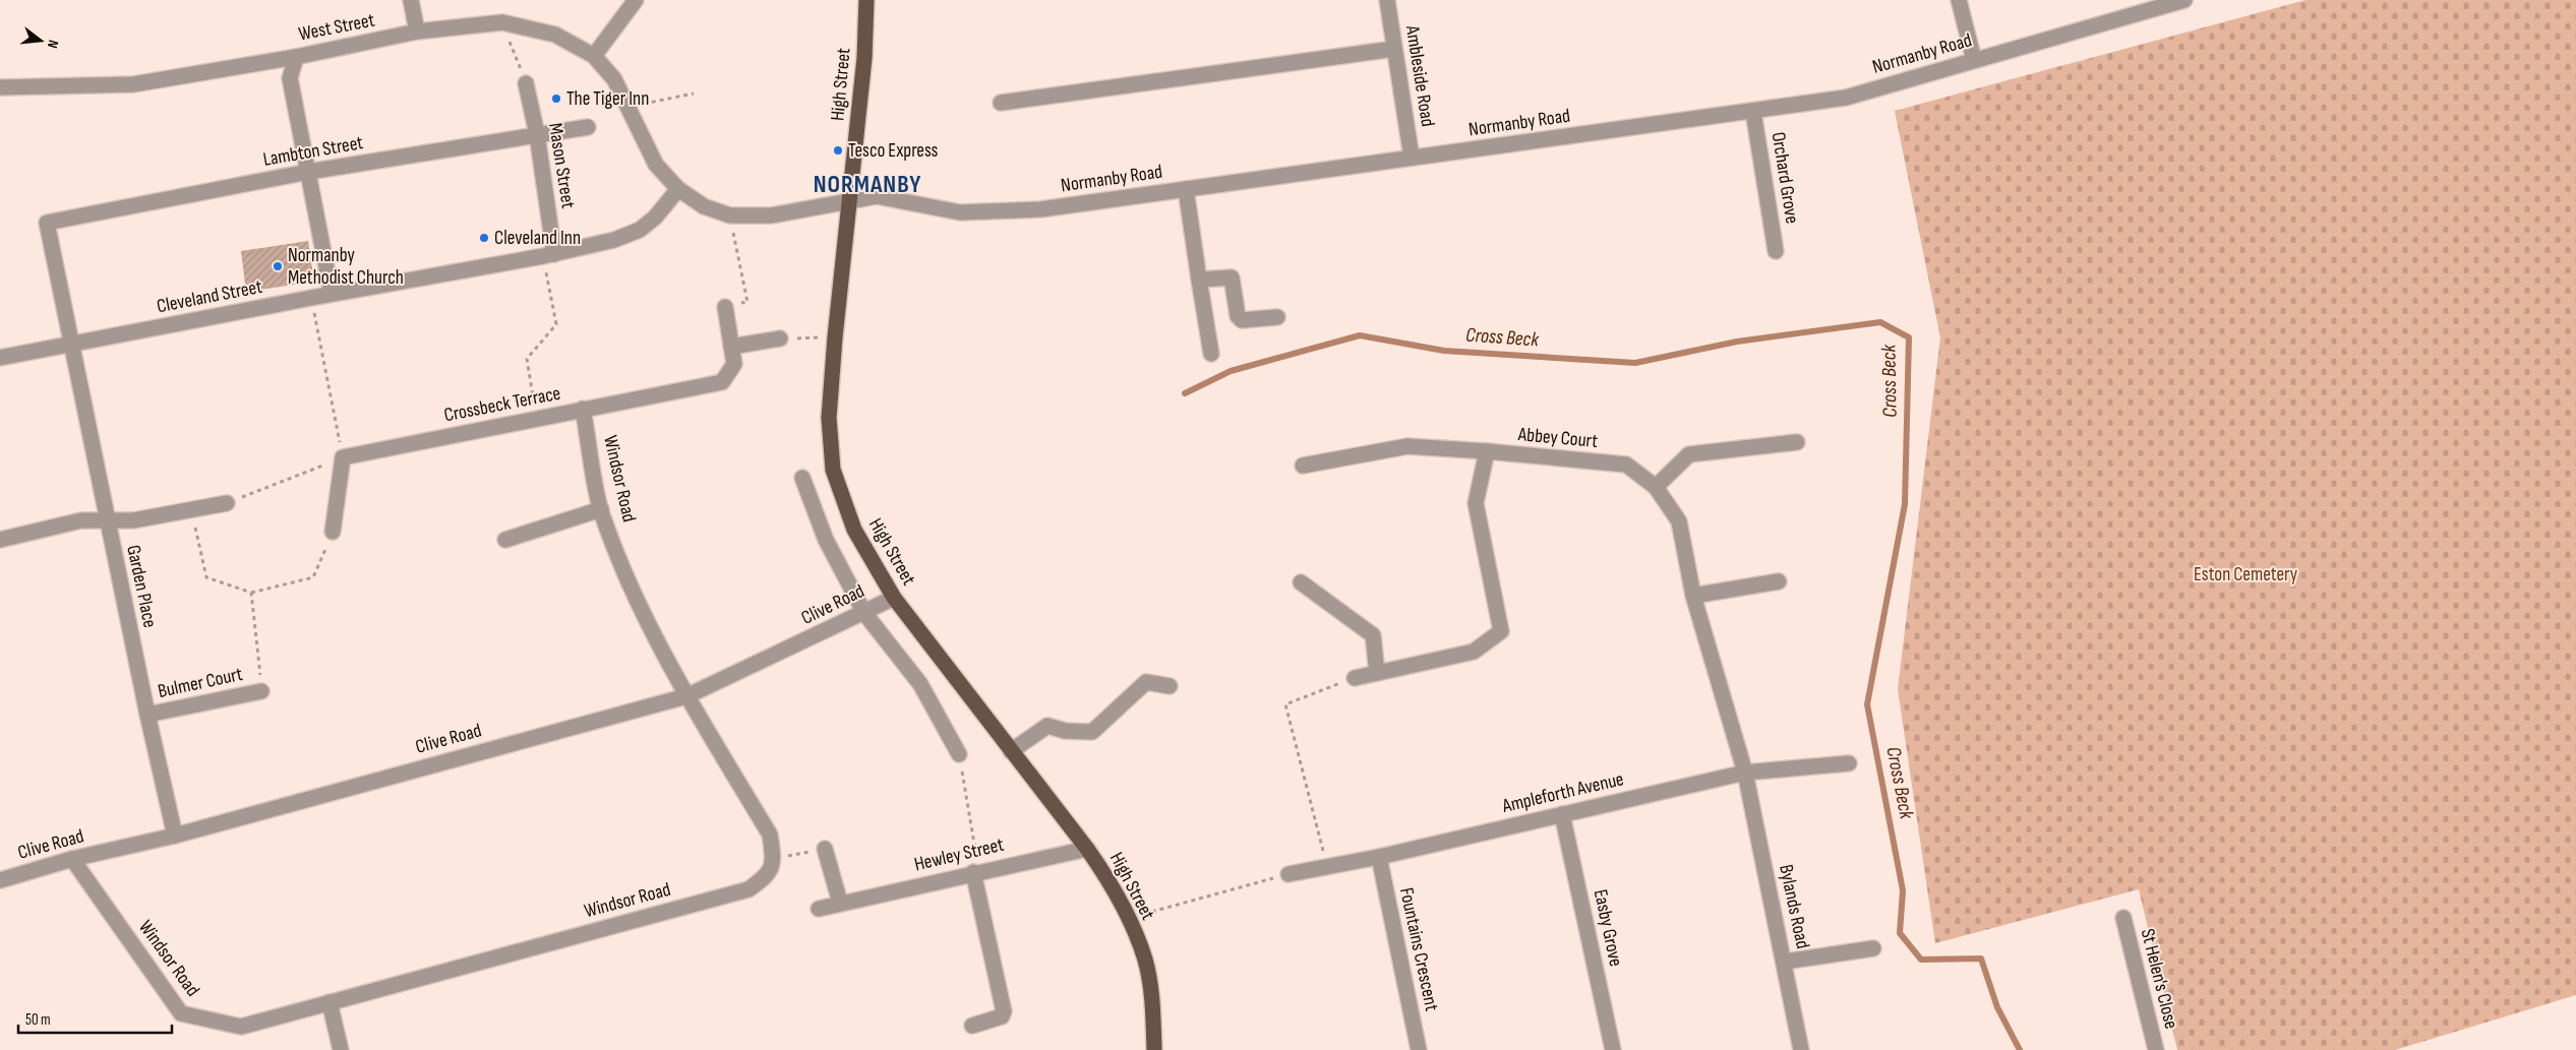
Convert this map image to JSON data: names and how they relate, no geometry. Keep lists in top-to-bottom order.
{
  "streets": {
    "main road": ["High Street"],
    "street": [
      "West Street",
      "Normanby Road",
      "Ambleside Road",
      "Lambton Street",
      "Mason Street",
      "Orchard Grove",
      "Cleveland Street",
      "Crossbeck Terrace",
      "Abbey Court",
      "Windsor Road",
      "Garden Place",
      "Clive Road",
      "Bulmer Court",
      "Ampleforth Avenue",
      "Hewley Street",
      "Bylands Road",
      "Easby Grove",
      "Fountains Crescent",
      "St Helen's Close"
    ]
  },
  "crossings": [
    ["Normanby Road", "Ambleside Road"],
    ["Normanby Road", "High Street"],
    ["Normanby Road", "Orchard Grove"],
    ["High Street", "Clive Road"],
    ["High Street", "Hewley Street"],
    ["Lambton Street", "Mason Street"],
    ["Lambton Street", "Garden Place"],
    ["Mason Street", "Cleveland Street"],
    ["Cleveland Street", "Garden Place"],
    ["Crossbeck Terrace", "Windsor Road"],
    ["Abbey Court", "Ampleforth Avenue"],
    ["Abbey Court", "Bylands Road"],
    ["Windsor Road", "Clive Road"],
    ["Garden Place", "Clive Road"],
    ["Garden Place", "Bulmer Court"],
    ["Ampleforth Avenue", "Bylands Road"],
    ["Ampleforth Avenue", "Easby Grove"],
    ["Ampleforth Avenue", "Fountains Crescent"]
  ],
  "districts": ["NORMANBY"],
  "water": ["Cross Beck"],
  "parks": ["Eston Cemetery"],
  "places": [
    "The Tiger Inn",
    "Tesco Express",
    "Cleveland Inn",
    "Normanby Methodist Church"
  ],
  "scale_bar": "50 m",
  "north": "right"
}
